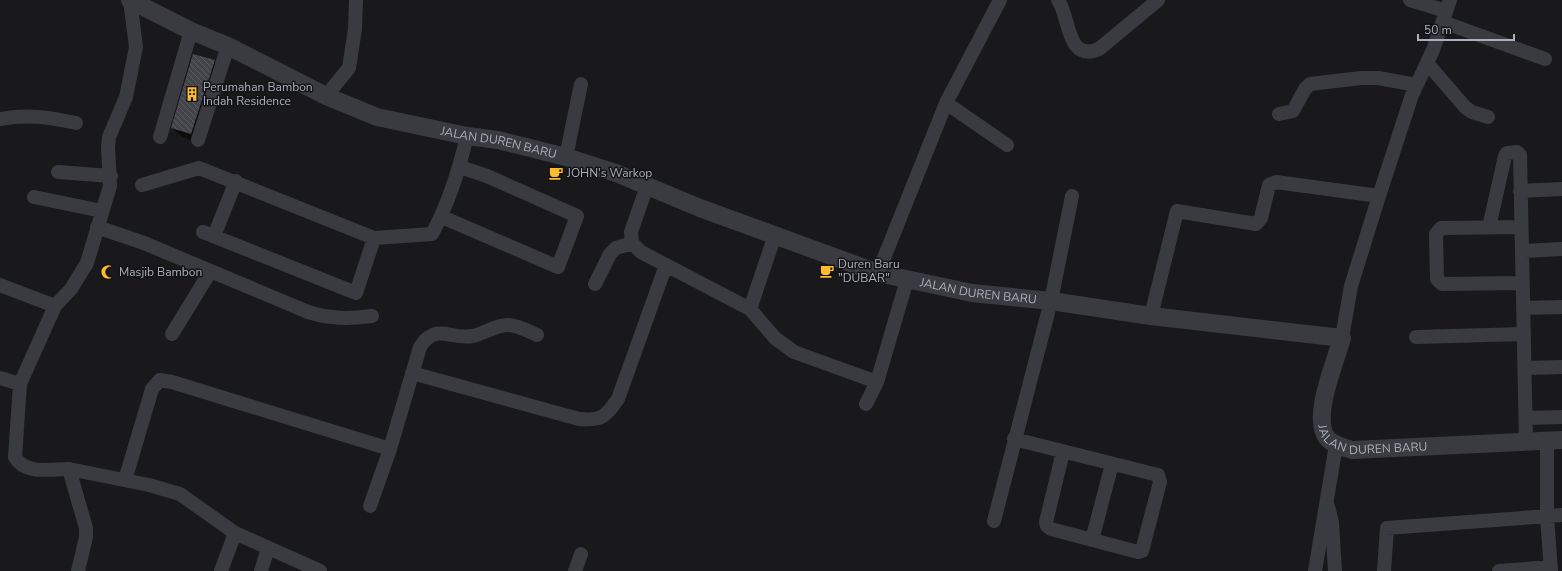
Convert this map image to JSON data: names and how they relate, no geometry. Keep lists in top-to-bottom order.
{
  "streets": {
    "street": ["JALAN DUREN BARU"]
  },
  "places": {
    "building": ["Perumahan Bambon Indah Residence"],
    "cafe": ["JOHN's Warkop", "Duren Baru \"DUBAR\""],
    "mosque": ["Masjib Bambon"]
  },
  "scale_bar": "50 m"
}
